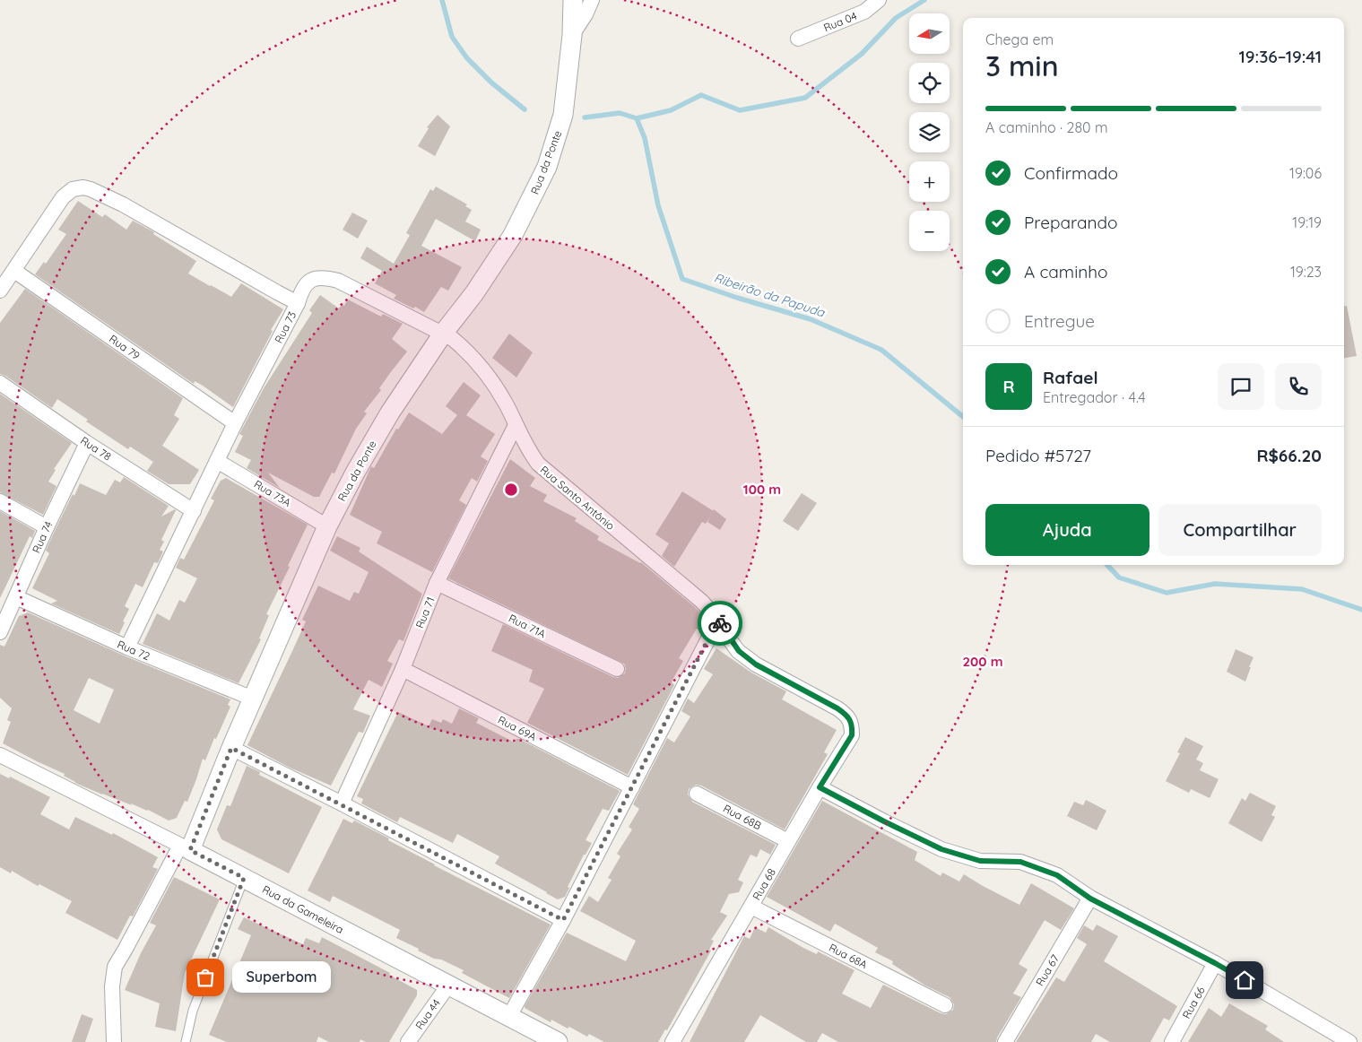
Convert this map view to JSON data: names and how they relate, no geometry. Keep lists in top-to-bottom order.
{
  "streets": {
    "street": [
      "Rua 04",
      "Rua da Ponte",
      "Rua 73",
      "Rua 79",
      "Rua 78",
      "Rua 73A",
      "Rua Santo Antônio",
      "Rua 74",
      "Rua 71",
      "Rua 71A",
      "Rua 72",
      "Rua 69A",
      "Rua 68B",
      "Rua 68",
      "Rua da Gameleira",
      "Rua 68A",
      "Rua 67",
      "Rua 66",
      "Rua 44"
    ]
  },
  "crossings": [
    ["Rua da Ponte", "Rua 73A"],
    ["Rua da Ponte", "Rua Santo Antônio"],
    ["Rua da Ponte", "Rua 72"],
    ["Rua da Ponte", "Rua da Gameleira"],
    ["Rua 73", "Rua 79"],
    ["Rua 73", "Rua 78"],
    ["Rua 73", "Rua 73A"],
    ["Rua 73", "Rua Santo Antônio"],
    ["Rua 73", "Rua 72"],
    ["Rua 78", "Rua 74"],
    ["Rua Santo Antônio", "Rua 71"],
    ["Rua Santo Antônio", "Rua 68"],
    ["Rua 74", "Rua 72"],
    ["Rua 71", "Rua 71A"],
    ["Rua 71", "Rua 69A"],
    ["Rua 68B", "Rua 68"],
    ["Rua 68", "Rua 68A"],
    ["Rua da Gameleira", "Rua 44"]
  ],
  "water": ["Ribeirão da Papuda"],
  "places": ["Superbom"],
  "north": "left",
  "page": {
    "map_buttons": ["+", "−"],
    "heading": ["3 min", "Chega em", "19:36–19:41"],
    "panel": [
      "Rafael",
      "Entregador · 4.4",
      "Pedido #5727",
      "R$66.20"
    ],
    "bar": "A caminho · 280 m",
    "list": [
      ["Confirmado", "19:06"],
      ["Preparando", "19:19"],
      ["A caminho", "19:23"],
      "Entregue"
    ],
    "round": "R",
    "buttons": ["Ajuda", "Compartilhar"],
    "bubble": "Superbom"
  },
  "rings": ["100 m", "200 m"]
}
